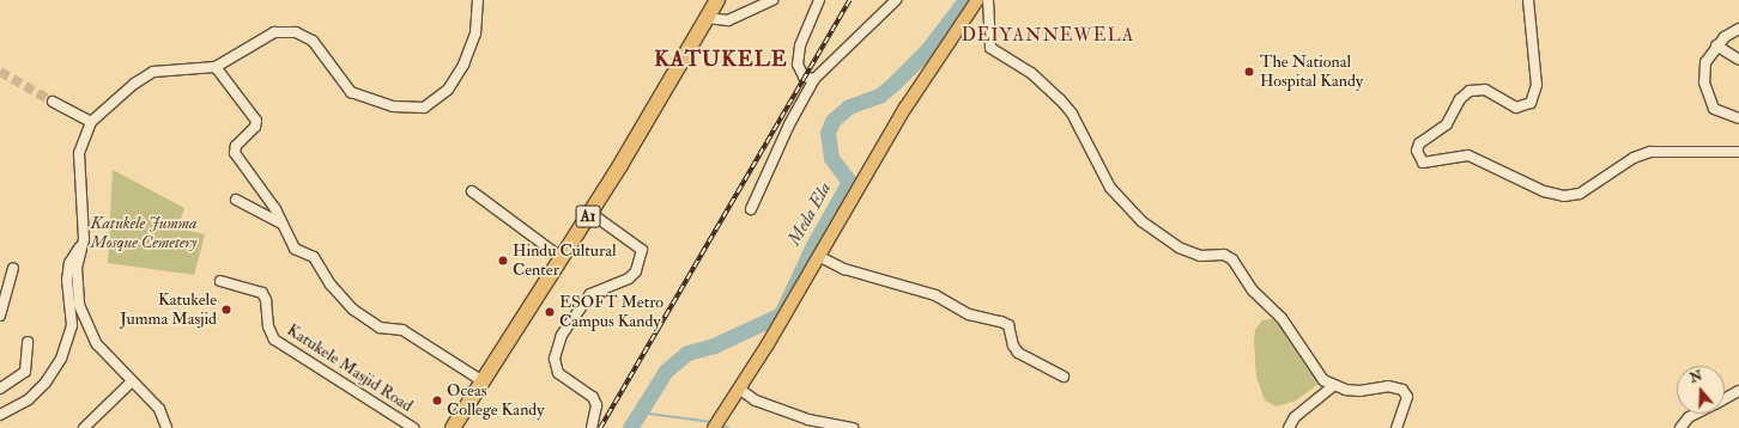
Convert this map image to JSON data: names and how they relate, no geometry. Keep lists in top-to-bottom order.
{
  "streets": {
    "highway": ["A1"],
    "street": ["Katukele Masjid Road"]
  },
  "districts": ["DEIYANNEWELA", "KATUKELE"],
  "water": ["Meda Ela"],
  "parks": ["Katukele Jumma Mosque Cemetery"],
  "places": [
    "The National Hospital Kandy",
    "Hindu Cultural Center",
    "Katukele Jumma Masjid",
    "ESOFT Metro Campus Kandy",
    "Oceas College Kandy"
  ],
  "north": "top"
}
